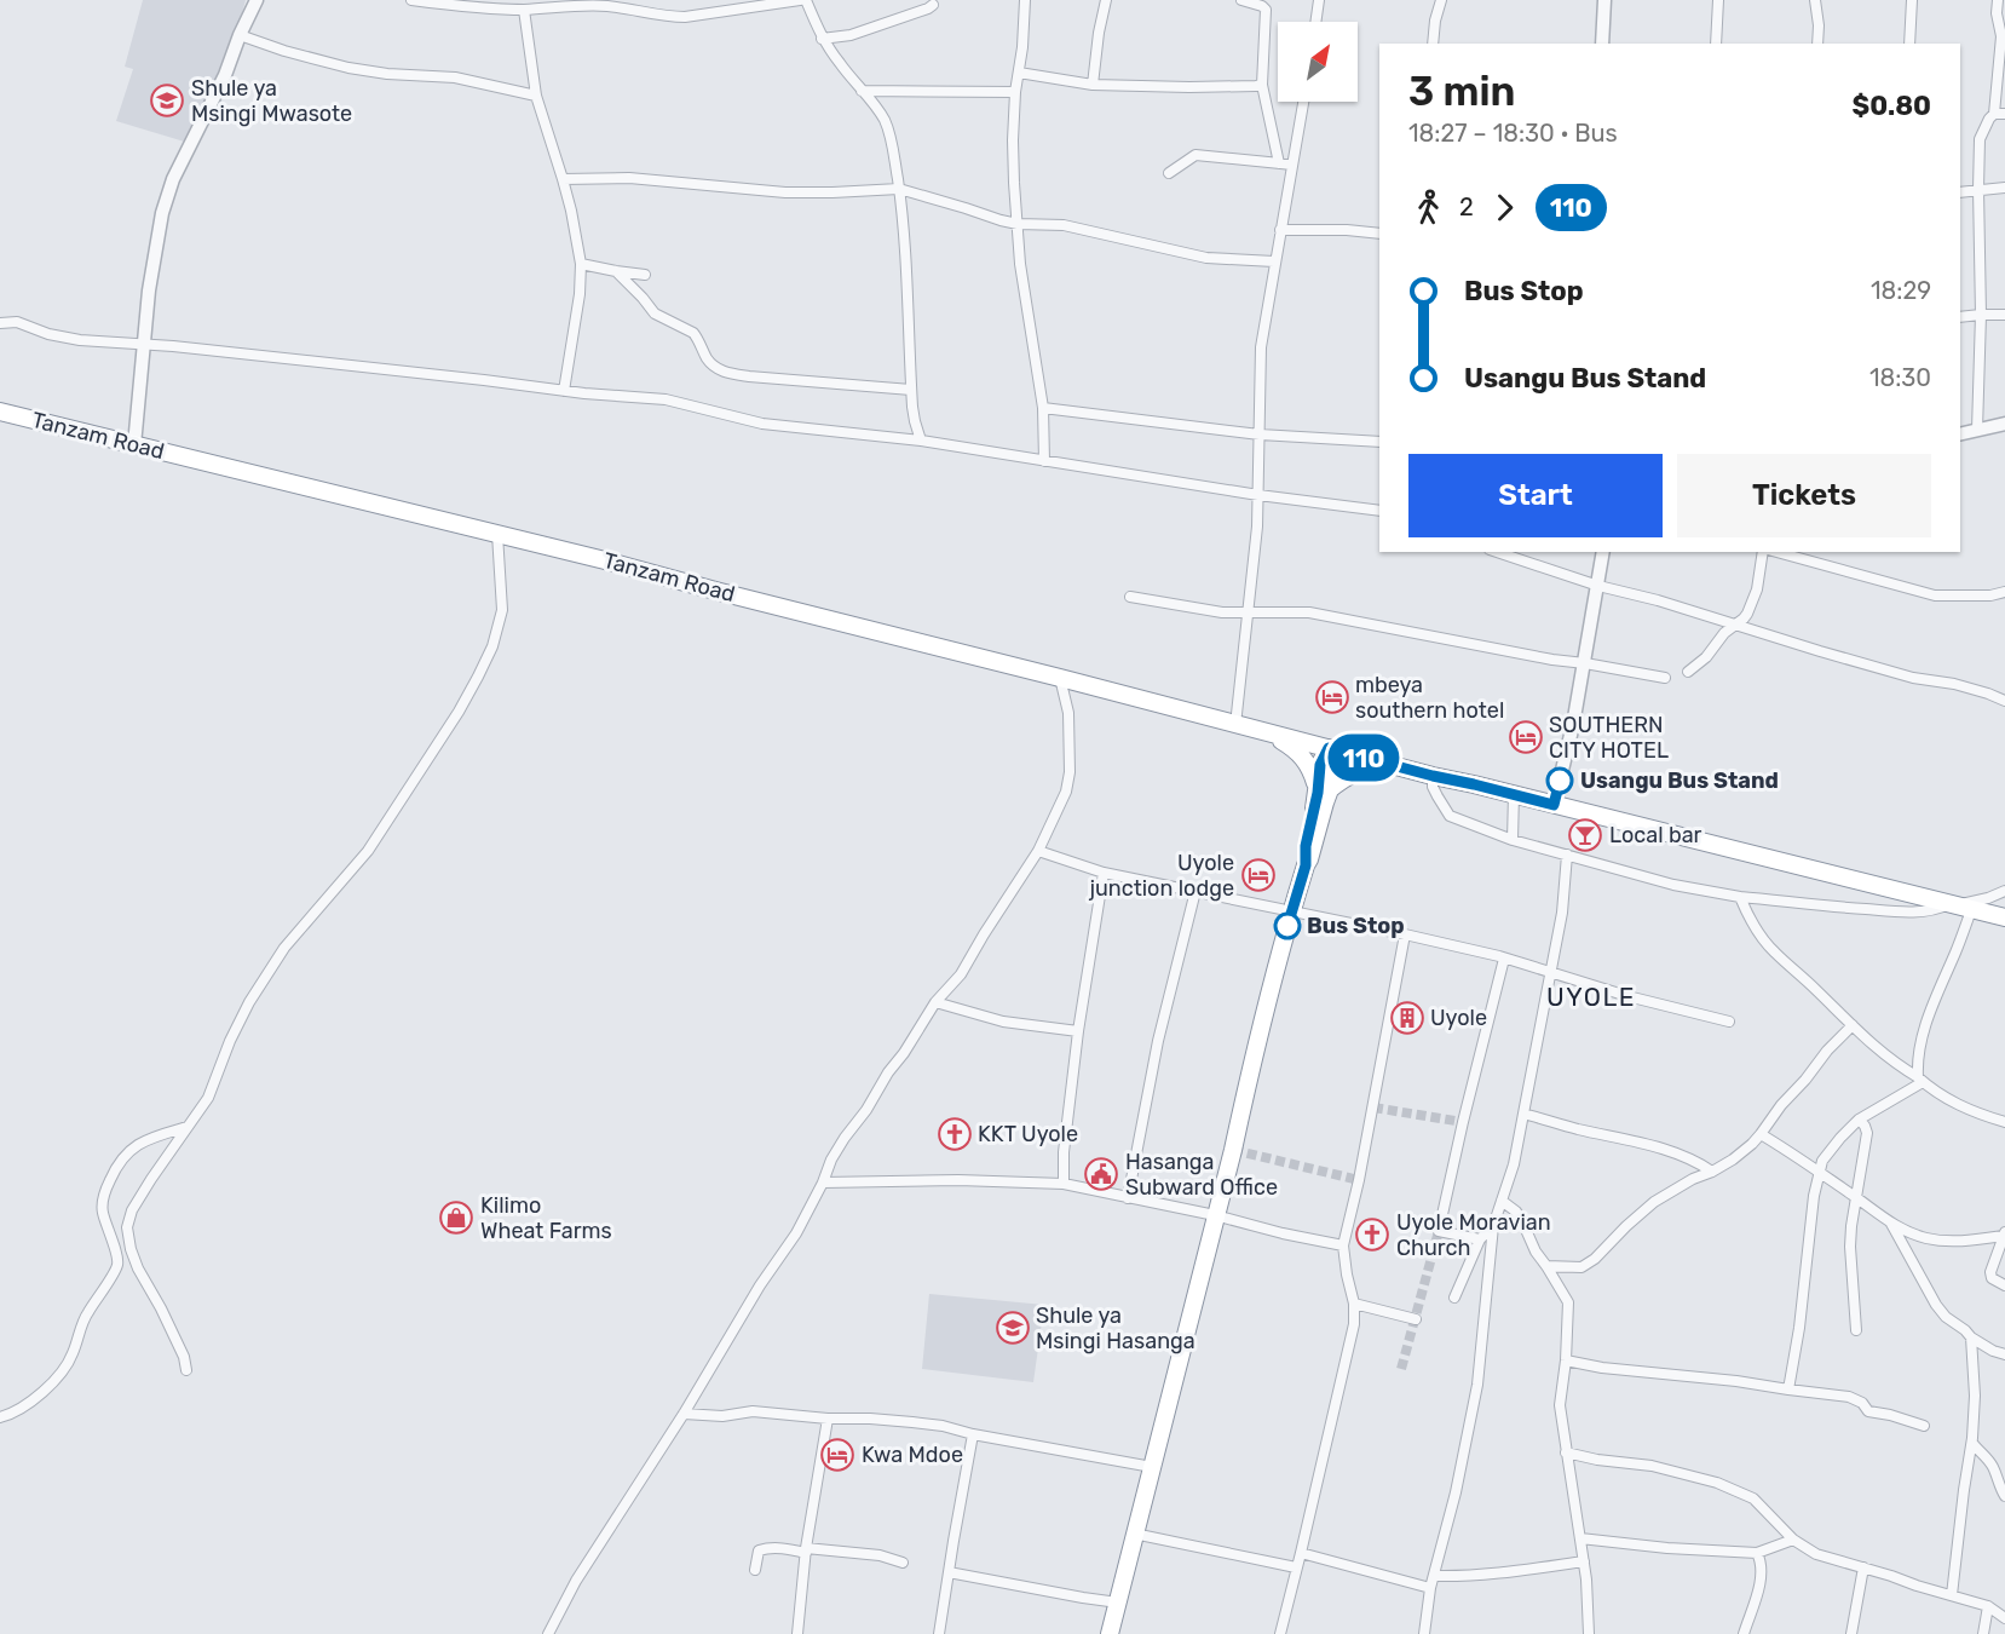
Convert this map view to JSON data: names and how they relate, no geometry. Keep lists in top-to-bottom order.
{
  "streets": {
    "highway": ["Tanzam Road"]
  },
  "districts": ["UYOLE"],
  "places": {
    "school or university": ["Shule ya Msingi Mwasote", "Shule ya Msingi Hasanga"],
    "hotel": [
      "mbeya southern hotel",
      "SOUTHERN CITY HOTEL",
      "Uyole junction lodge",
      "Kwa Mdoe"
    ],
    "other": ["Usangu Bus Stand", "Bus Stop"],
    "bar": ["Local bar"],
    "building": ["Uyole"],
    "church": ["KKT Uyole", "Uyole Moravian Church"],
    "public building": ["Hasanga Subward Office"],
    "shop": ["Kilimo Wheat Farms"]
  },
  "lines": ["bus line 110"],
  "north": "top right",
  "page": {
    "on_map": "110",
    "heading": ["3 min", "18:27 – 18:30 · Bus", "$0.80"],
    "legs": ["2", "110"],
    "list": [
      {
        "name": "Bus Stop",
        "value": "18:29"
      },
      {
        "name": "Usangu Bus Stand",
        "value": "18:30"
      }
    ],
    "buttons": ["Start", "Tickets"]
  }
}
